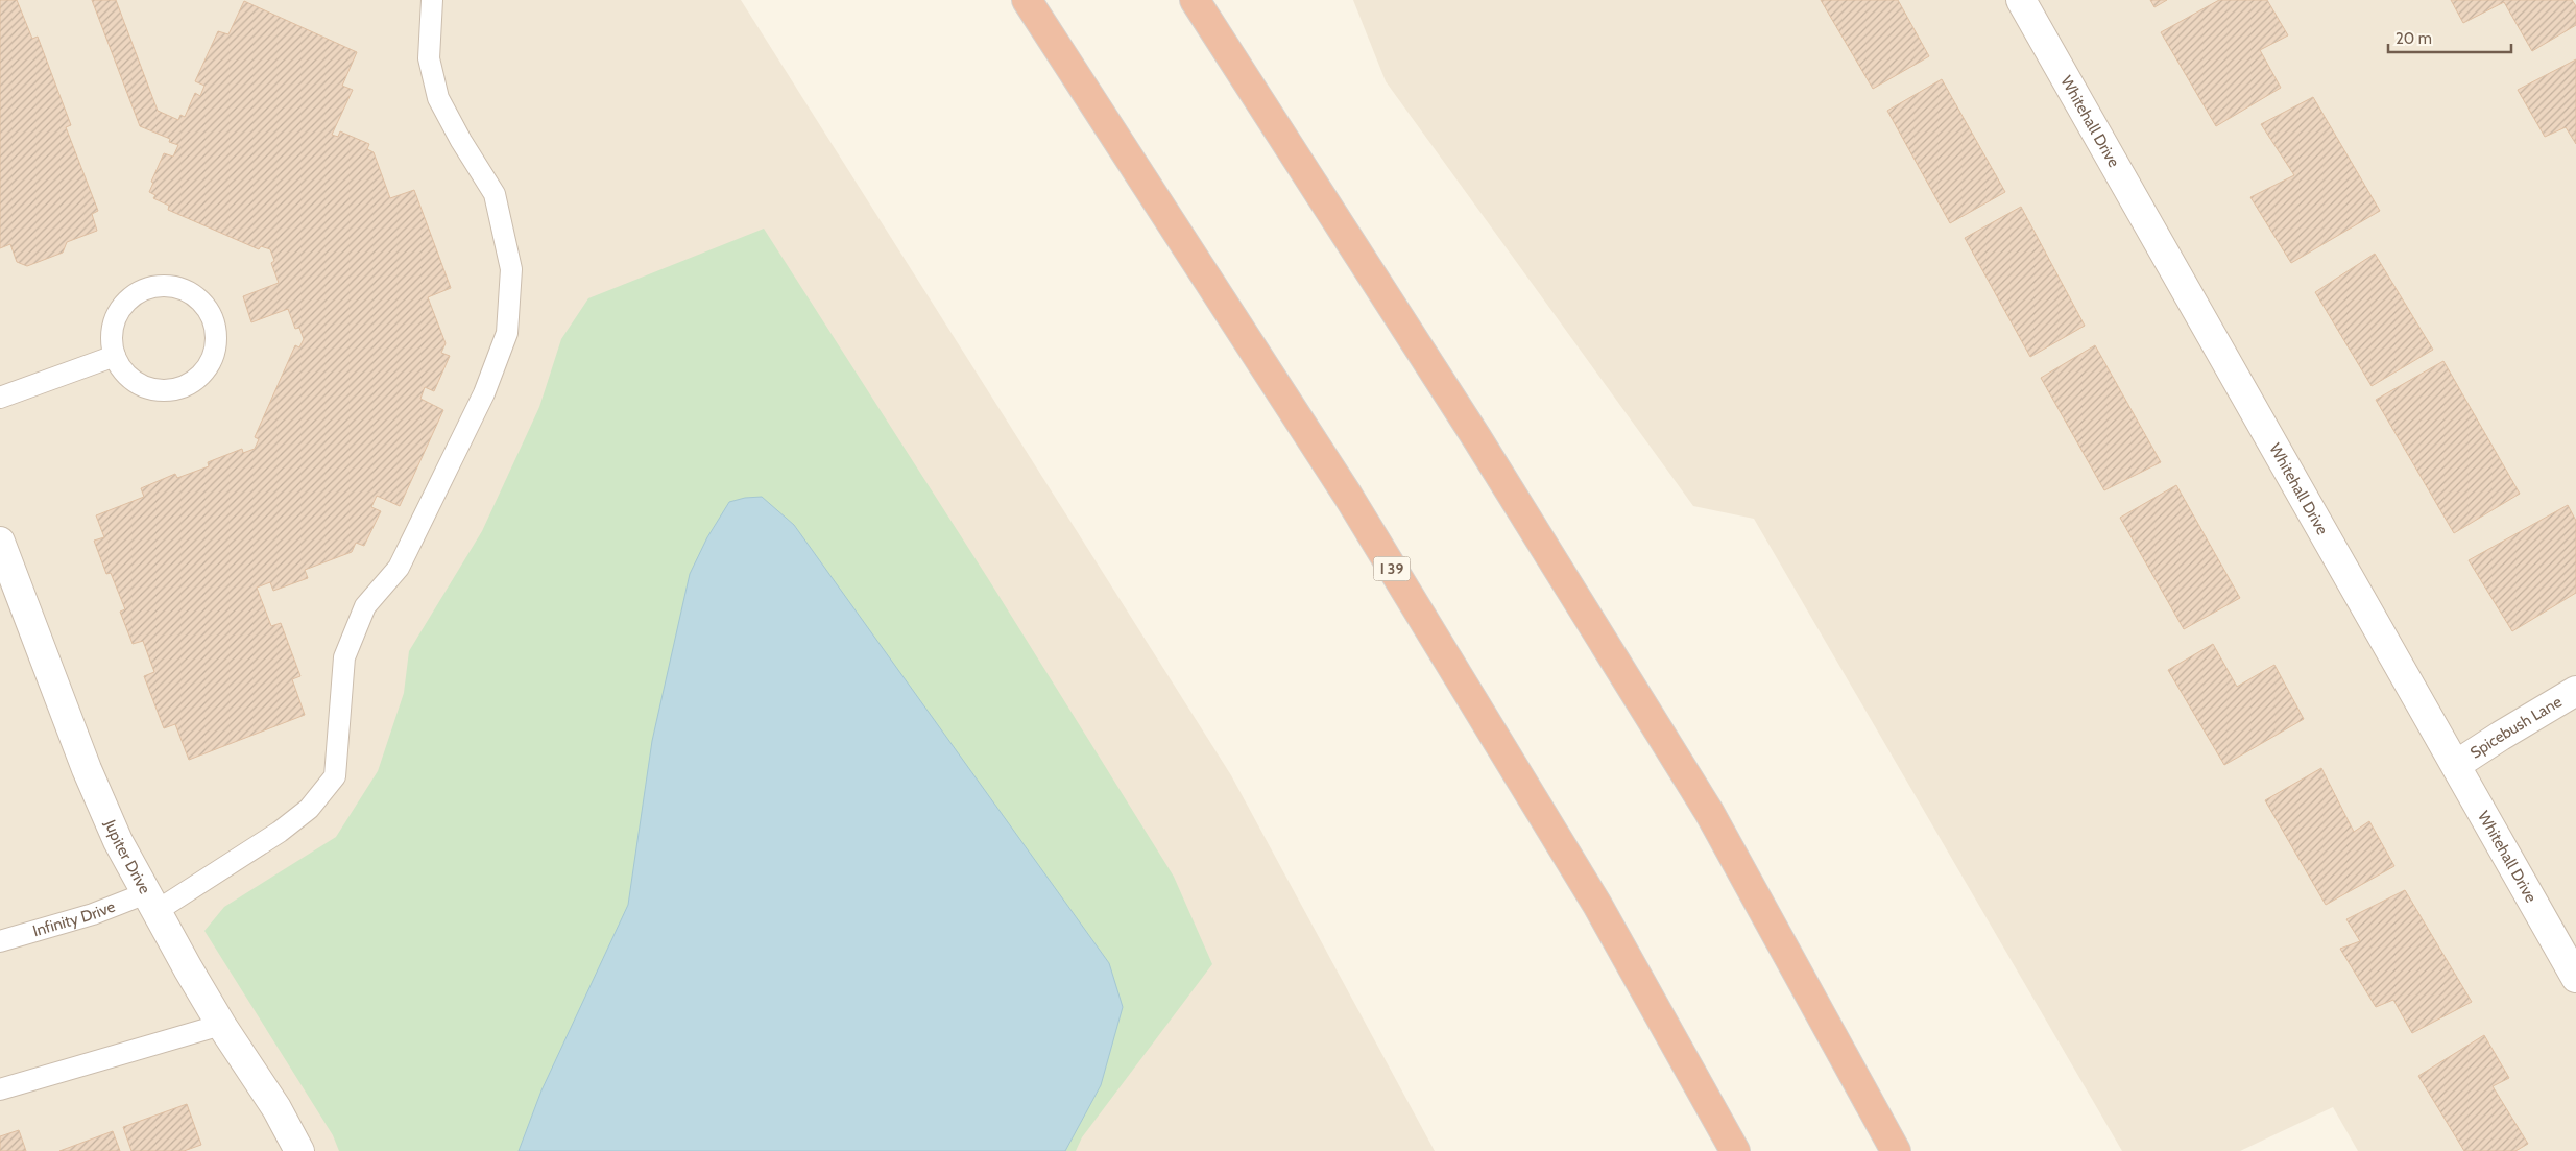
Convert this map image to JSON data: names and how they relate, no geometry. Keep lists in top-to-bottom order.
{
  "streets": {
    "highway": ["I 39"],
    "street": ["Whitehall Drive", "Spicebush Lane", "Jupiter Drive"],
    "lane": ["Infinity Drive"]
  },
  "crossings": [
    ["Whitehall Drive", "Spicebush Lane"],
    ["Jupiter Drive", "Infinity Drive"]
  ],
  "scale_bar": "20 m"
}
